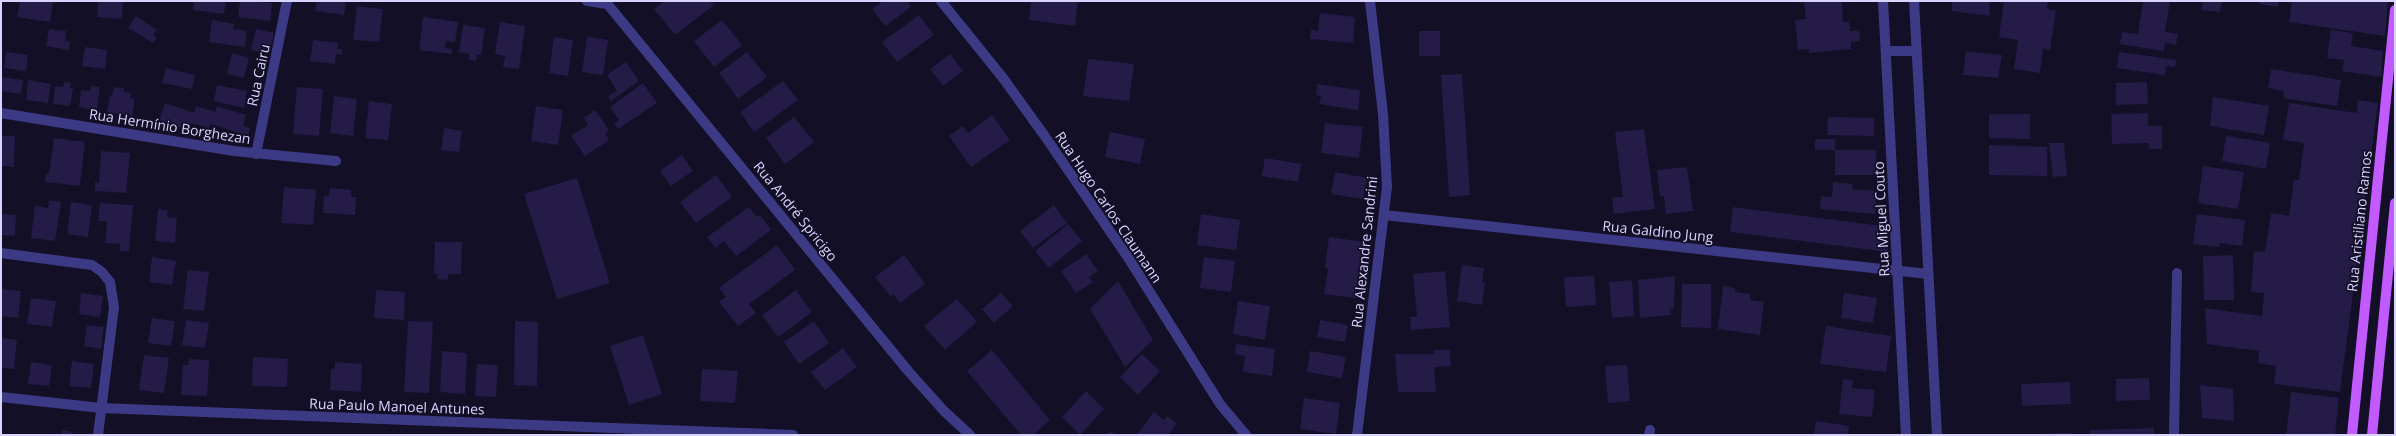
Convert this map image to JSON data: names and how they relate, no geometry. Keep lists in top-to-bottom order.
{
  "streets": {
    "main road": ["Rua Aristiliano Ramos"],
    "street": [
      "Rua Cairu",
      "Rua Hermínio Borghezan",
      "Rua Hugo Carlos Claumann",
      "Rua André Spricigo",
      "Rua Miguel Couto",
      "Rua Galdino Jung",
      "Rua Alexandre Sandrini",
      "Rua Paulo Manoel Antunes"
    ]
  },
  "crossings": [
    ["Rua Cairu", "Rua Hermínio Borghezan"],
    ["Rua Miguel Couto", "Rua Galdino Jung"],
    ["Rua Galdino Jung", "Rua Alexandre Sandrini"]
  ]
}
